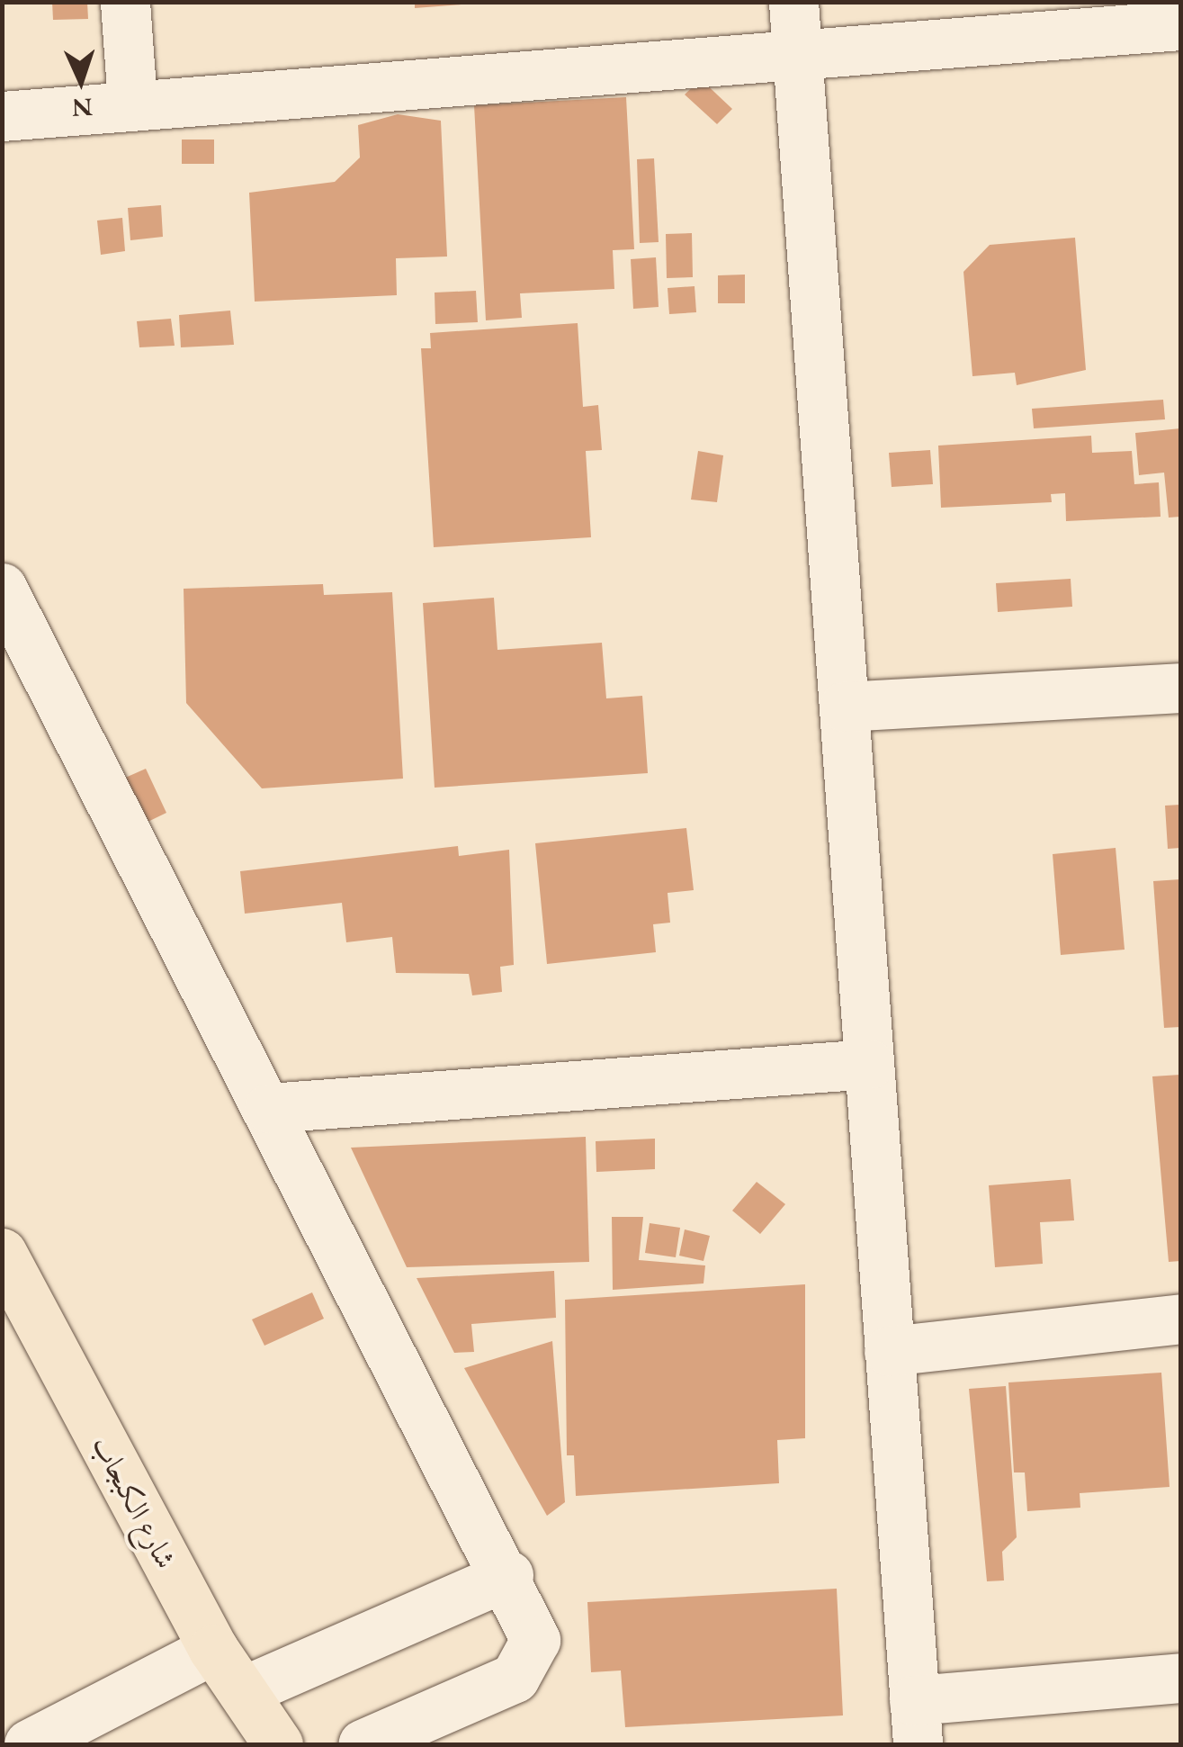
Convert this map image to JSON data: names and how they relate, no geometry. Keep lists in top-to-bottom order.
{
  "streets": {
    "main road": ["شارع الكبجاب"]
  },
  "north": "bottom"
}
